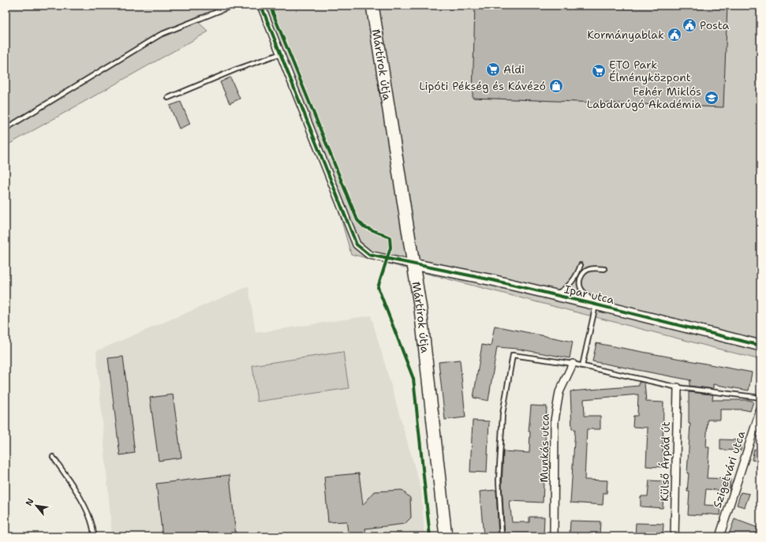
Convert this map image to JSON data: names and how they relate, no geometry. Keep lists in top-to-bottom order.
{
  "streets": {
    "main road": ["Mártírok útja"],
    "street": [
      "Ipar utca",
      "Munkás utca",
      "Külső Árpád út",
      "Szigetvári utca"
    ]
  },
  "crossings": [
    ["Mártírok útja", "Ipar utca"]
  ],
  "places": {
    "public building": ["Posta", "Kormányablak"],
    "supermarket": ["Aldi", "ETO Park Élményközpont"],
    "shop": ["Lipóti Pékség és Kávézó"],
    "school or university": ["Fehér Miklós Labdarúgó Akadémia"]
  },
  "north": "top left"
}
